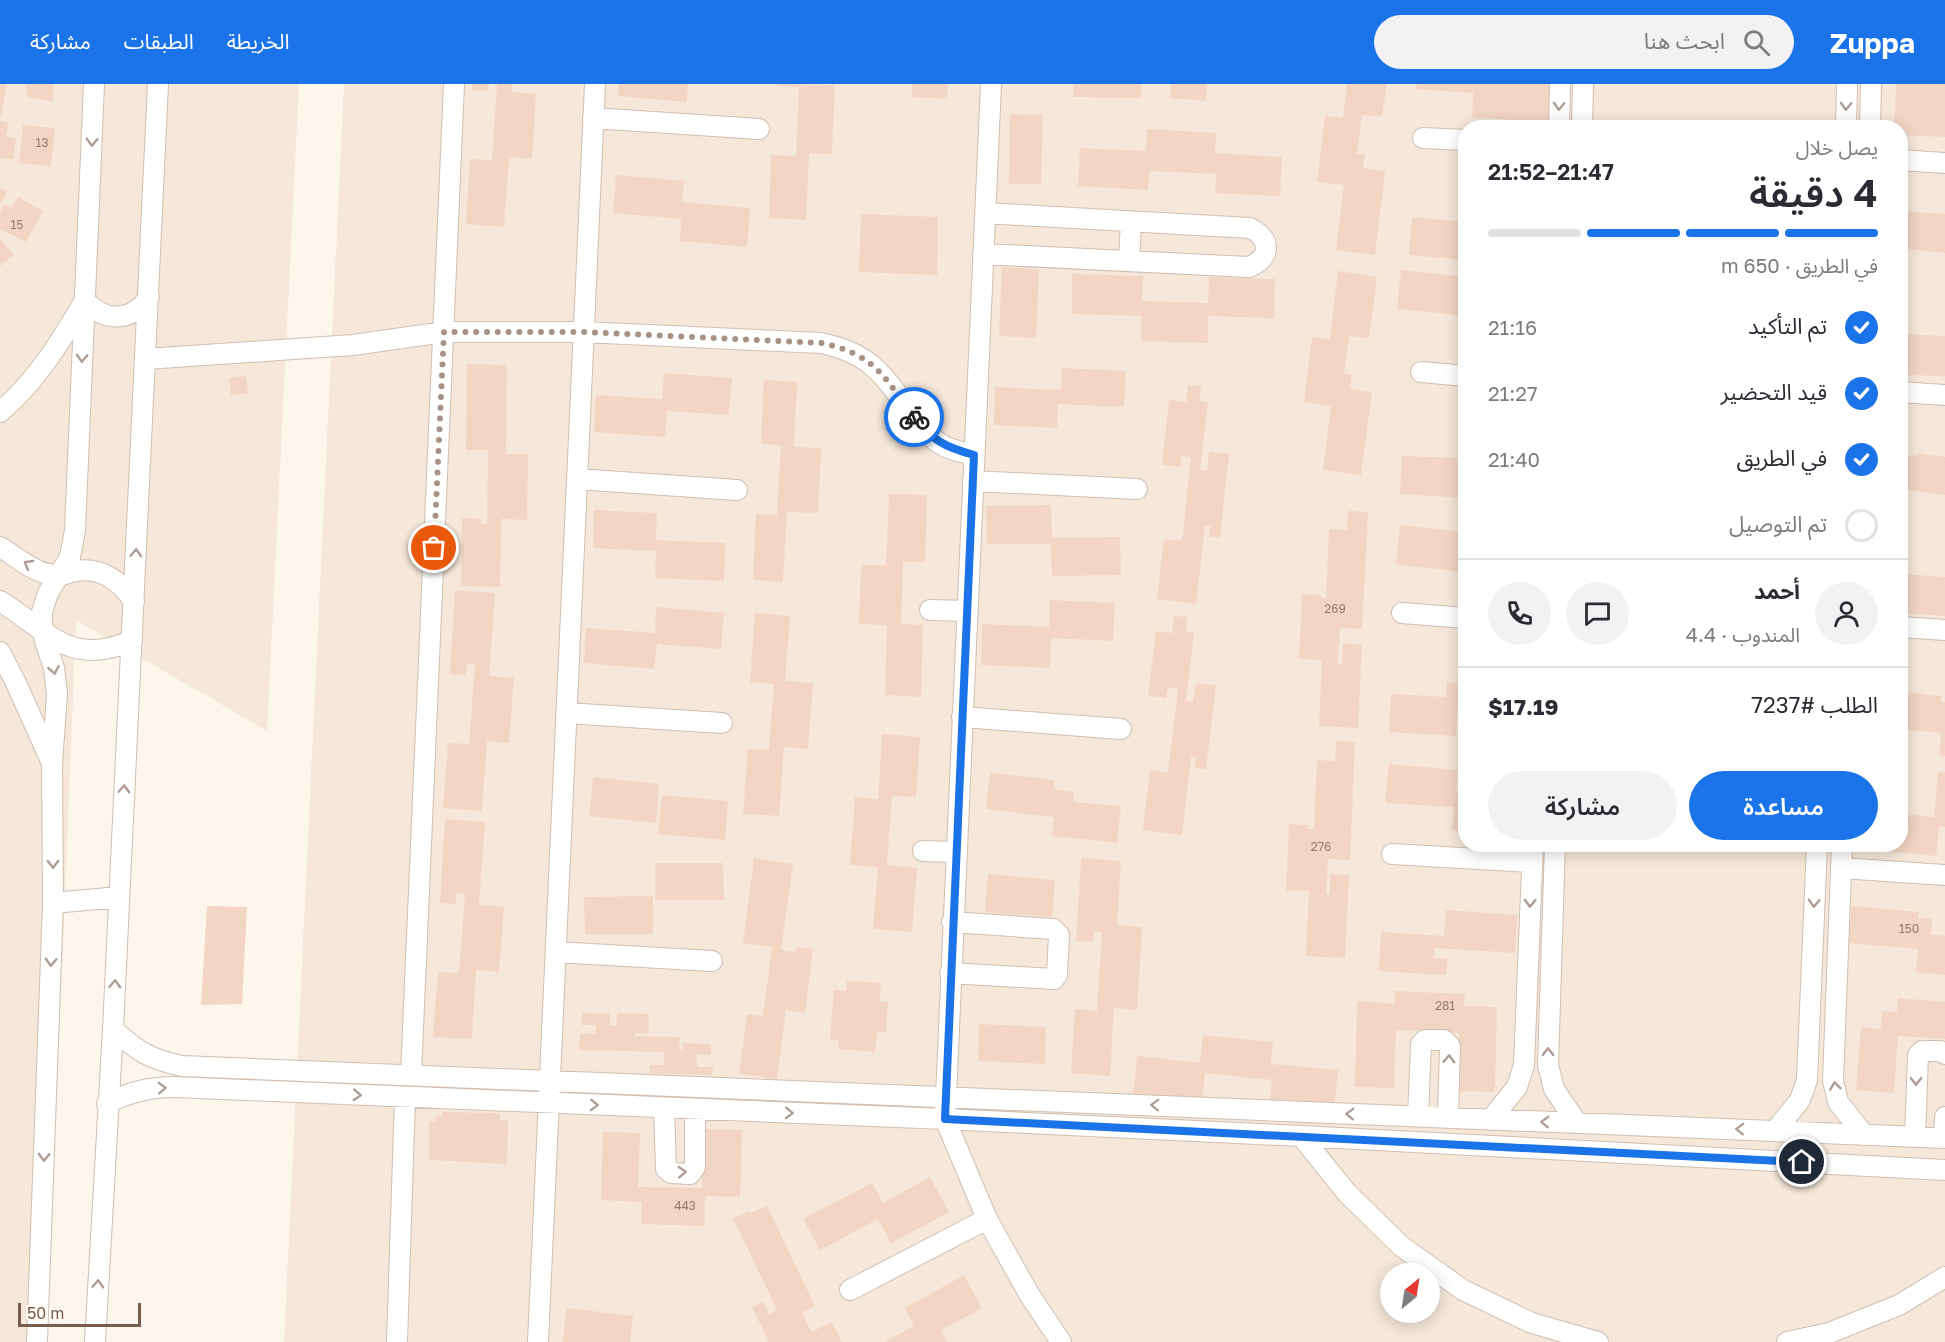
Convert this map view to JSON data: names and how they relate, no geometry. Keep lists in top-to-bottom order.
{
  "house_numbers": [
    "13",
    "15",
    "269",
    "276",
    "150",
    "281",
    "443"
  ],
  "scale_bar": "50 m",
  "north": "top right",
  "page": {
    "header": "Zuppa",
    "search": "ابحث هنا",
    "nav": ["الخريطة", "الطبقات", "مشاركة"],
    "heading": ["4 دقيقة", "يصل خلال", "21:47–21:52"],
    "panel": [
      "أحمد",
      "المندوب · 4.4",
      "الطلب #7237",
      "$17.19"
    ],
    "bar": "في الطريق · 650 m",
    "list": [
      ["تم التأكيد", "21:16"],
      ["قيد التحضير", "21:27"],
      ["في الطريق", "21:40"],
      "تم التوصيل"
    ],
    "buttons": ["مساعدة", "مشاركة"],
    "scale": "50 m"
  }
}
